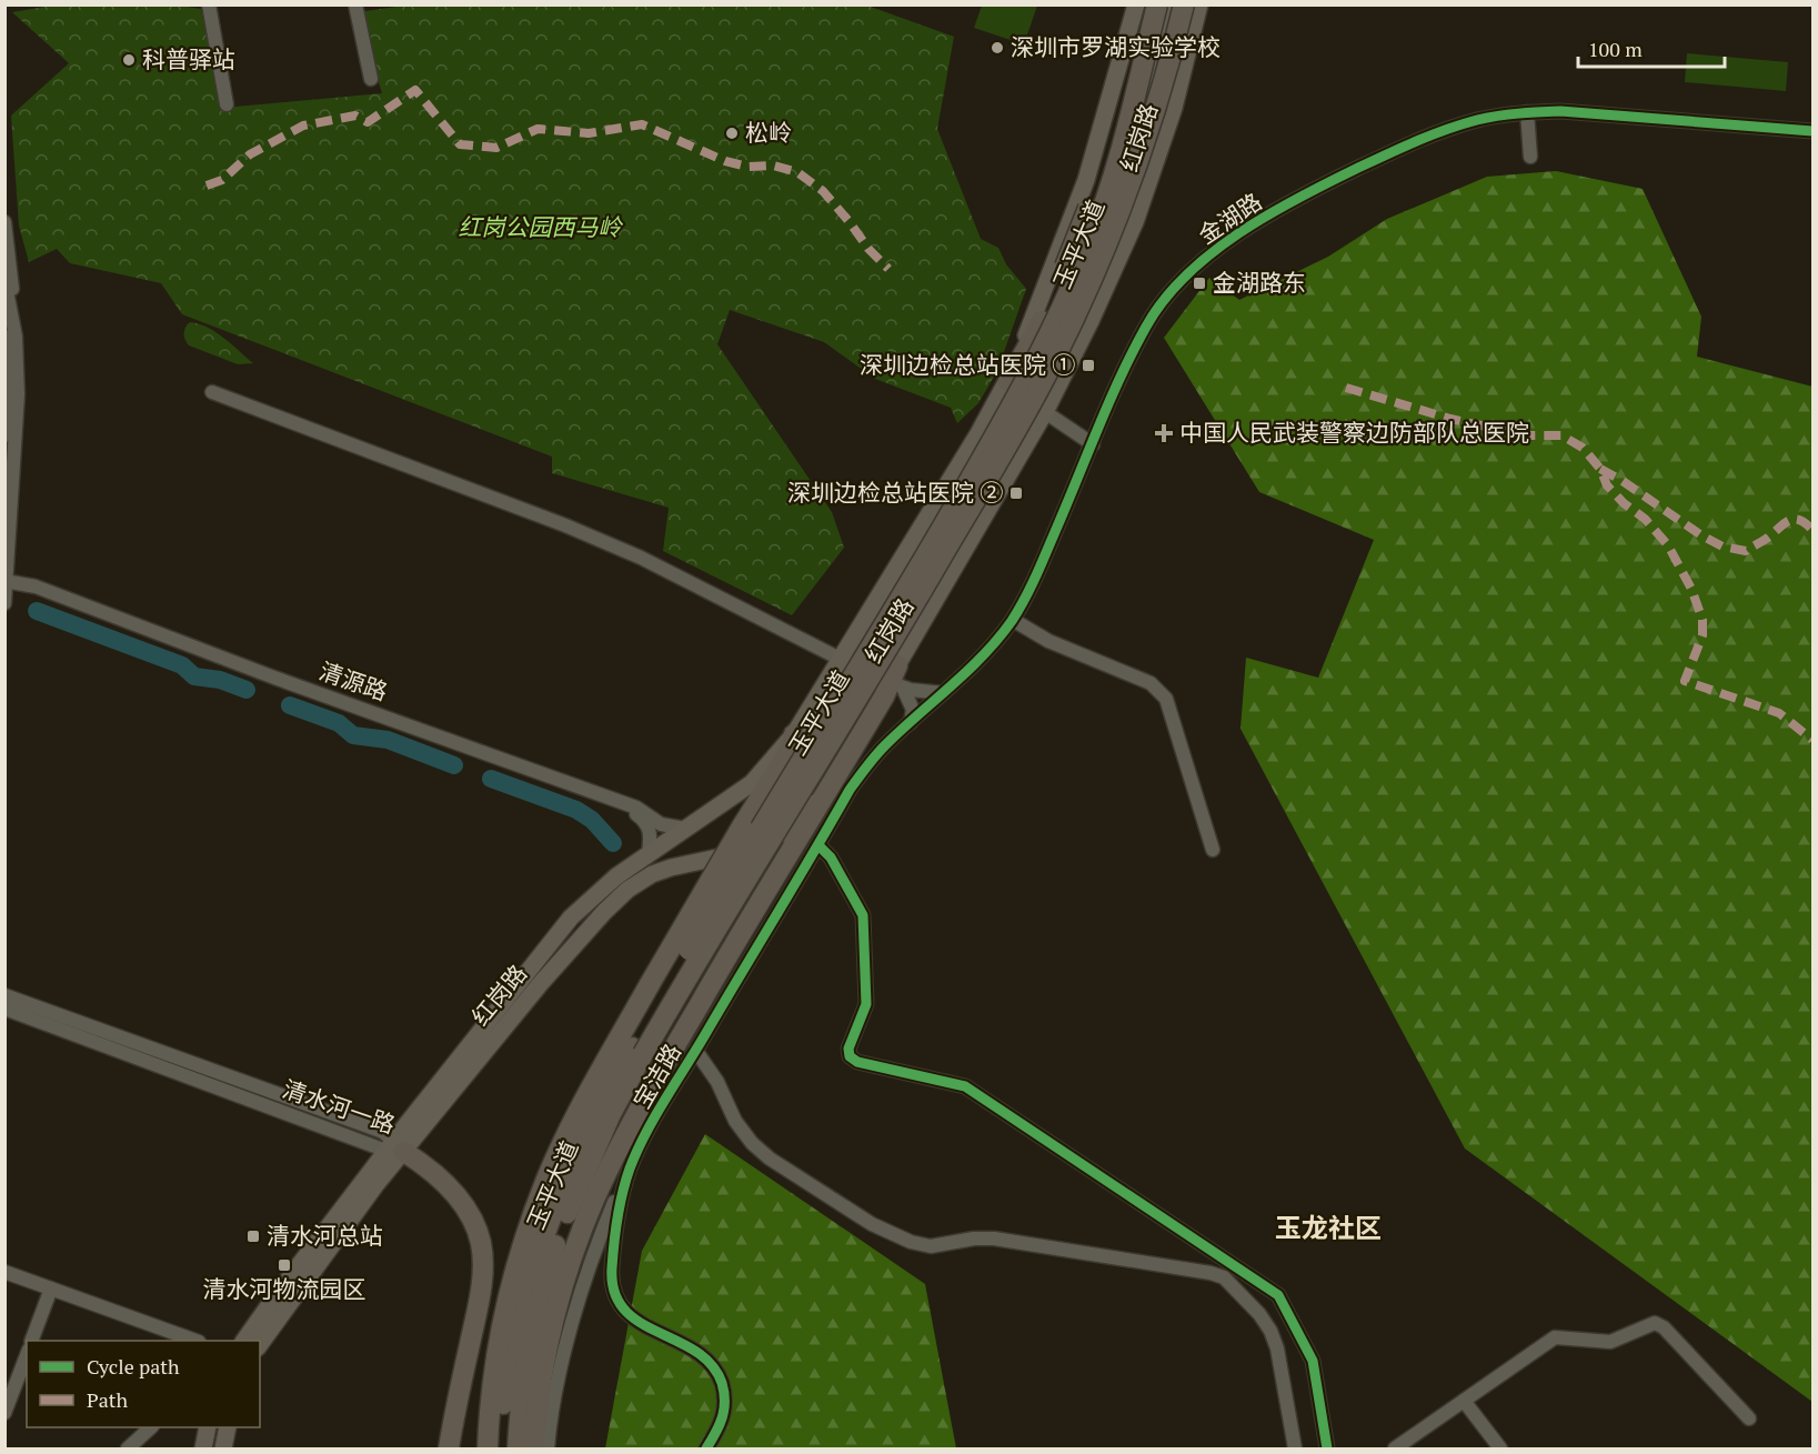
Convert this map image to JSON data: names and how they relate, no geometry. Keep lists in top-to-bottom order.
{
  "streets": {
    "highway": ["玉平大道"],
    "main road": ["红岗路"],
    "street": [
      "金湖路",
      "清源路",
      "宝洁路",
      "清水河一路"
    ]
  },
  "crossings": [
    ["红岗路", "清源路"],
    ["红岗路", "清水河一路"],
    ["金湖路", "宝洁路"]
  ],
  "districts": ["玉龙社区"],
  "parks": ["红岗公园西马岭"],
  "places": {
    "other": ["深圳市罗湖实验学校", "科普驿站", "松岭"],
    "transit": [
      "金湖路东",
      "深圳边检总站医院 ①",
      "深圳边检总站医院 ②",
      "清水河总站",
      "清水河物流园区"
    ],
    "health": ["中国人民武装警察边防部队总医院"]
  },
  "legend": ["Cycle path", "Path"],
  "scale_bar": "100 m"
}
